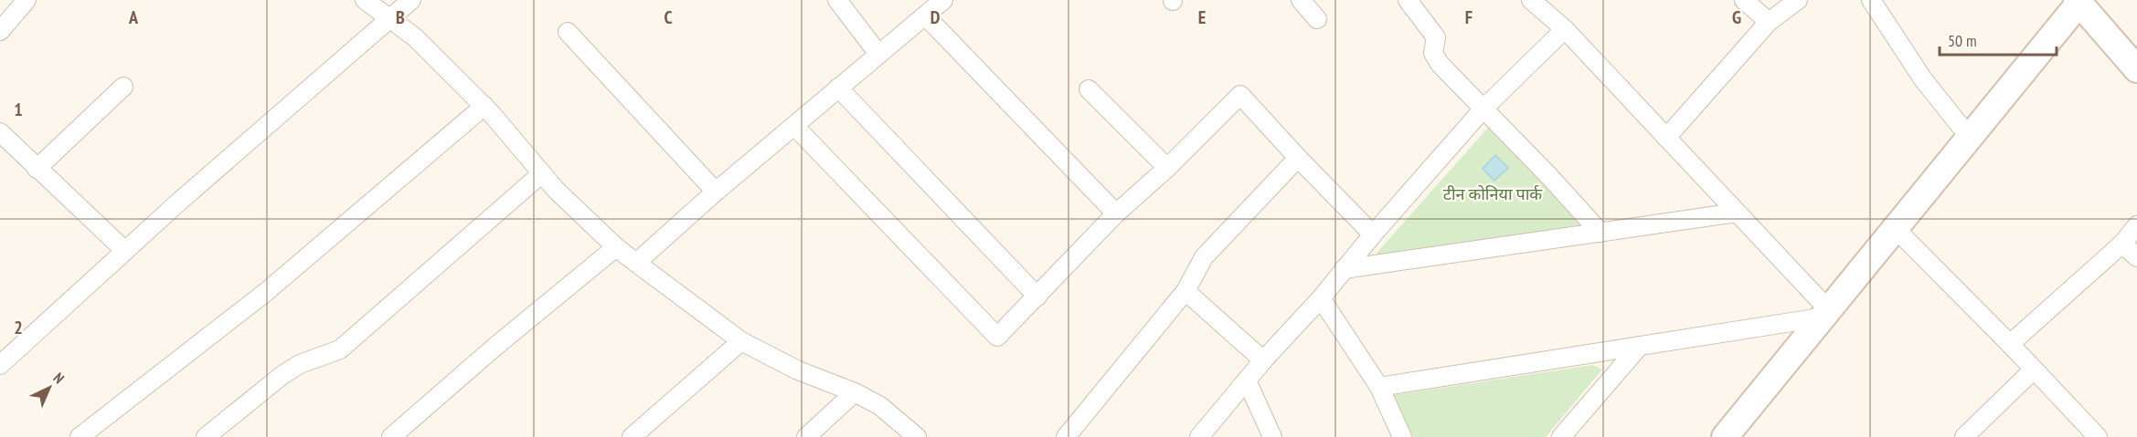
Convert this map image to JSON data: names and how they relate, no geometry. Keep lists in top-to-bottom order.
{
  "parks": ["टीन कोनिया पार्क"],
  "scale_bar": "50 m",
  "north": "top right",
  "grid": {
    "columns": [
      "A",
      "B",
      "C",
      "D",
      "E",
      "F",
      "G"
    ],
    "rows": ["1", "2"]
  }
}
